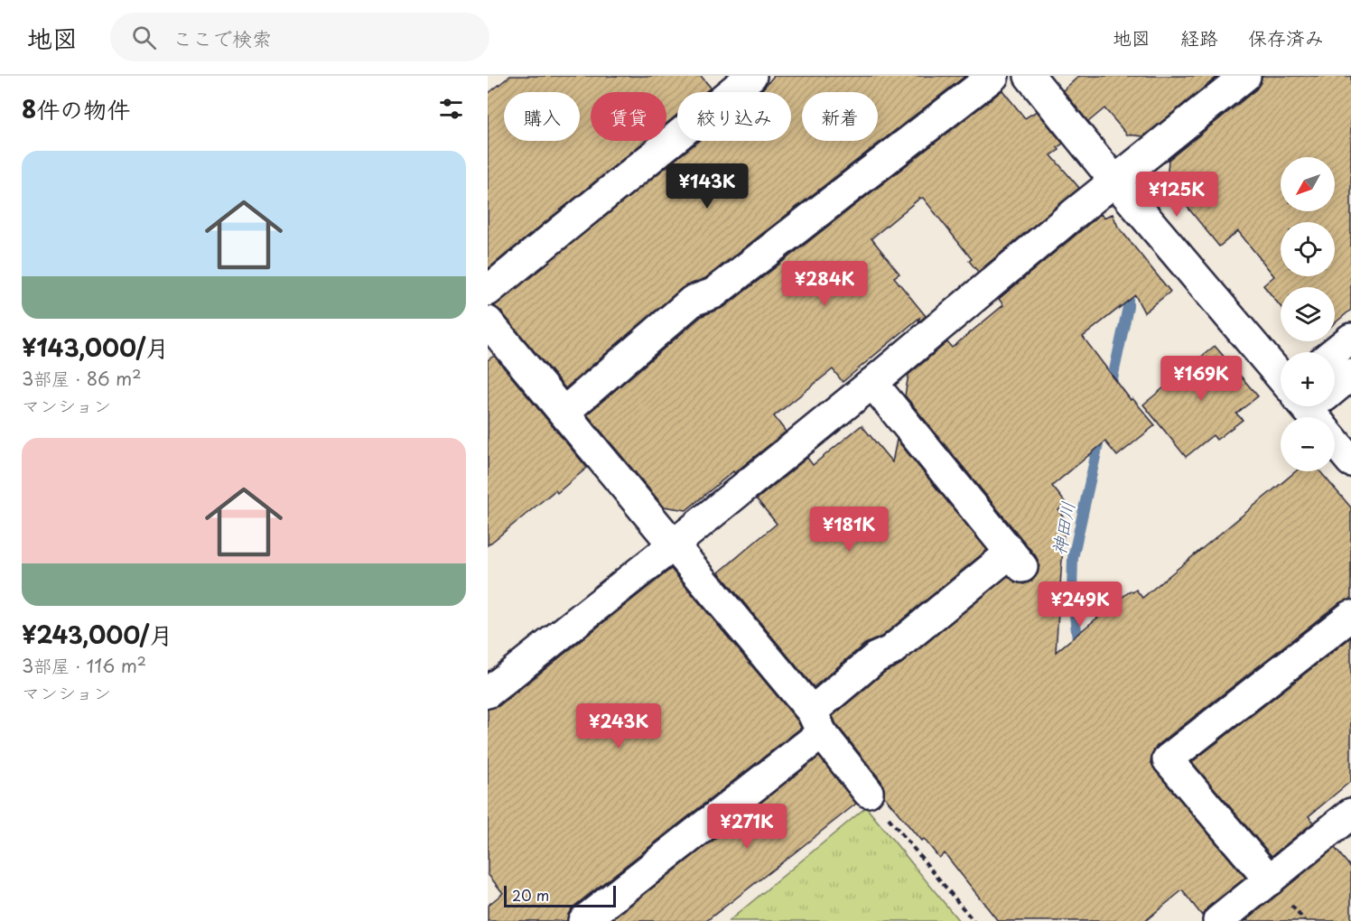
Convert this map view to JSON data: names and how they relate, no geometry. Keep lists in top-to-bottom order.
{
  "water": ["神田川"],
  "scale_bar": "20 m",
  "north": "bottom left",
  "page": {
    "header": "地図",
    "search": "ここで検索",
    "nav": ["地図", "経路", "保存済み"],
    "heading": "8件の物件",
    "chip": [
      "購入",
      "賃貸",
      "絞り込み",
      "新着"
    ],
    "list": [
      {
        "name": "¥143,000/月",
        "note": "3部屋 · 86 m² · マンション"
      },
      {
        "name": "¥243,000/月",
        "note": "3部屋 · 116 m² · マンション"
      }
    ],
    "map_buttons": ["+", "−"],
    "price": [
      "¥143K",
      "¥125K",
      "¥284K",
      "¥169K",
      "¥181K",
      "¥249K",
      "¥243K",
      "¥271K"
    ],
    "scale": "20 m"
  }
}
